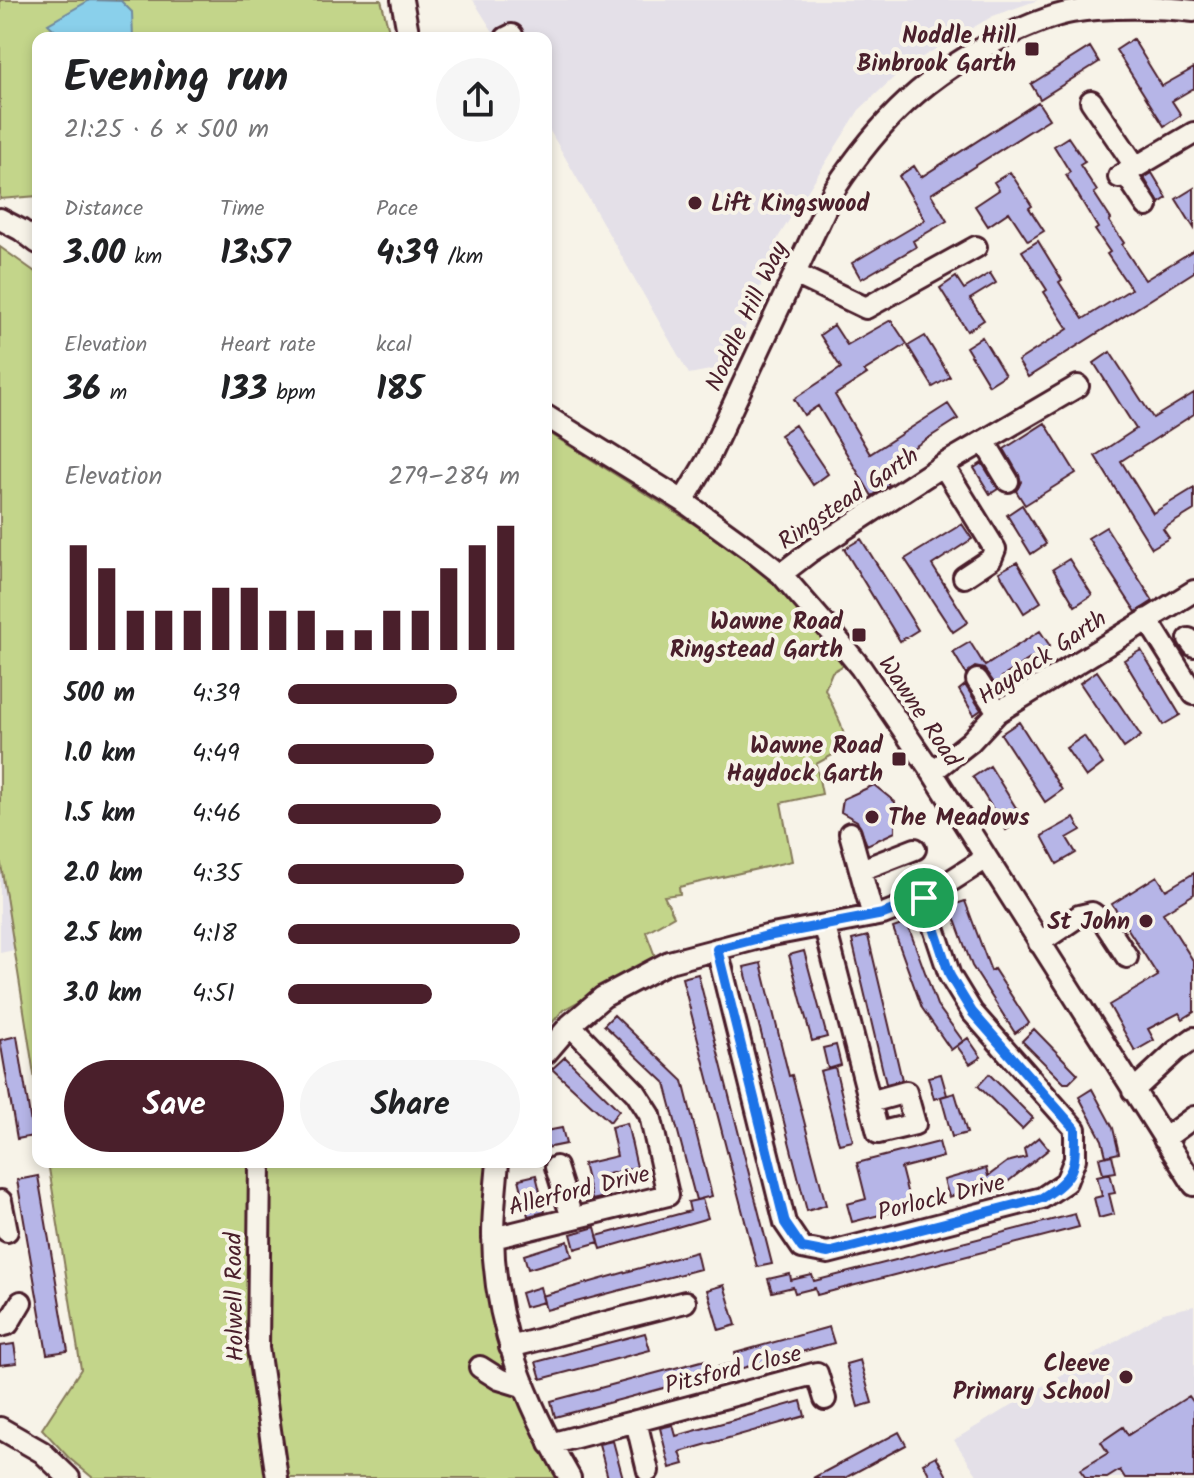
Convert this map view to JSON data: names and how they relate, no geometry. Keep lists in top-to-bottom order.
{
  "streets": {
    "street": [
      "Noddle Hill Way",
      "Ringstead Garth",
      "Haydock Garth",
      "Wawne Road",
      "Allerford Drive",
      "Porlock Drive",
      "Holwell Road",
      "Pitsford Close"
    ]
  },
  "crossings": [
    ["Noddle Hill Way", "Wawne Road"],
    ["Ringstead Garth", "Wawne Road"],
    ["Haydock Garth", "Wawne Road"]
  ],
  "places": {
    "transit": ["Noddle Hill Binbrook Garth", "Wawne Road Ringstead Garth", "Wawne Road Haydock Garth"],
    "other": [
      "Lift Kingswood",
      "The Meadows",
      "St John",
      "Cleeve Primary School"
    ]
  },
  "page": {
    "heading": ["Evening run", "21:25 · 6 × 500 m"],
    "stats": [
      ["Distance", "3.00 km"],
      ["Time", "13:57"],
      ["Pace", "4:39 /km"],
      ["Elevation", "36 m"],
      ["Heart rate", "133 bpm"],
      ["kcal", "185"]
    ],
    "chart": ["Elevation", "279–284 m"],
    "list": [
      {
        "name": "500 m",
        "note": "4:39"
      },
      {
        "name": "1.0 km",
        "note": "4:49"
      },
      {
        "name": "1.5 km",
        "note": "4:46"
      },
      {
        "name": "2.0 km",
        "note": "4:35"
      },
      {
        "name": "2.5 km",
        "note": "4:18"
      },
      {
        "name": "3.0 km",
        "note": "4:51"
      }
    ],
    "buttons": ["Save", "Share"]
  }
}
